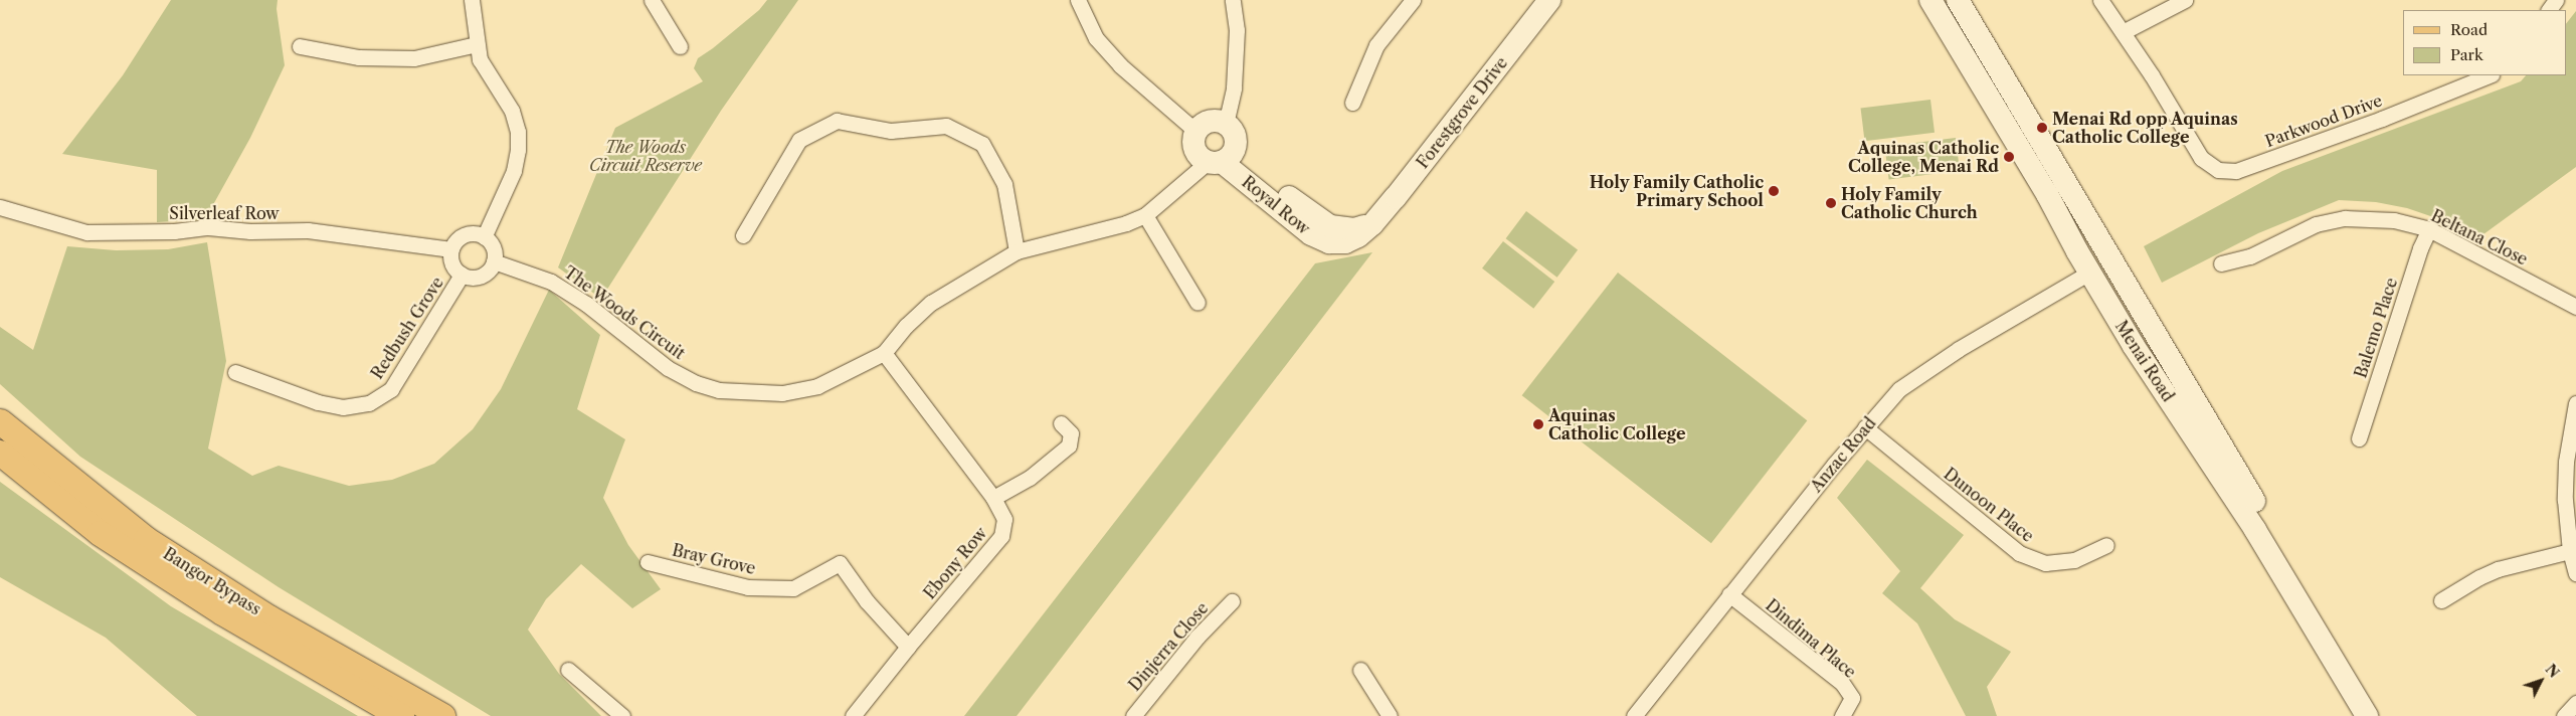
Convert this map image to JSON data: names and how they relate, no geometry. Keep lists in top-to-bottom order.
{
  "streets": {
    "main road": [
      "Forestgrove Drive",
      "Royal Row",
      "Menai Road",
      "Anzac Road",
      "Bangor Bypass"
    ],
    "street": [
      "Parkwood Drive",
      "Silverleaf Row",
      "Beltana Close",
      "The Woods Circuit",
      "Redbush Grove",
      "Balemo Place",
      "Dunoon Place",
      "Bray Grove",
      "Ebony Row",
      "Dindima Place",
      "Dinjerra Close"
    ]
  },
  "crossings": [
    ["Forestgrove Drive", "Royal Row"],
    ["Royal Row", "The Woods Circuit"],
    ["Silverleaf Row", "The Woods Circuit"],
    ["Silverleaf Row", "Redbush Grove"],
    ["Beltana Close", "Balemo Place"],
    ["The Woods Circuit", "Redbush Grove"],
    ["The Woods Circuit", "Ebony Row"],
    ["Menai Road", "Anzac Road"],
    ["Anzac Road", "Dunoon Place"],
    ["Anzac Road", "Dindima Place"],
    ["Bray Grove", "Ebony Row"]
  ],
  "parks": ["The Woods Circuit Reserve"],
  "places": [
    "Menai Rd opp Aquinas Catholic College",
    "Aquinas Catholic College, Menai Rd",
    "Holy Family Catholic Primary School",
    "Holy Family Catholic Church",
    "Aquinas Catholic College"
  ],
  "legend": ["Road", "Park"],
  "north": "top right"
}
